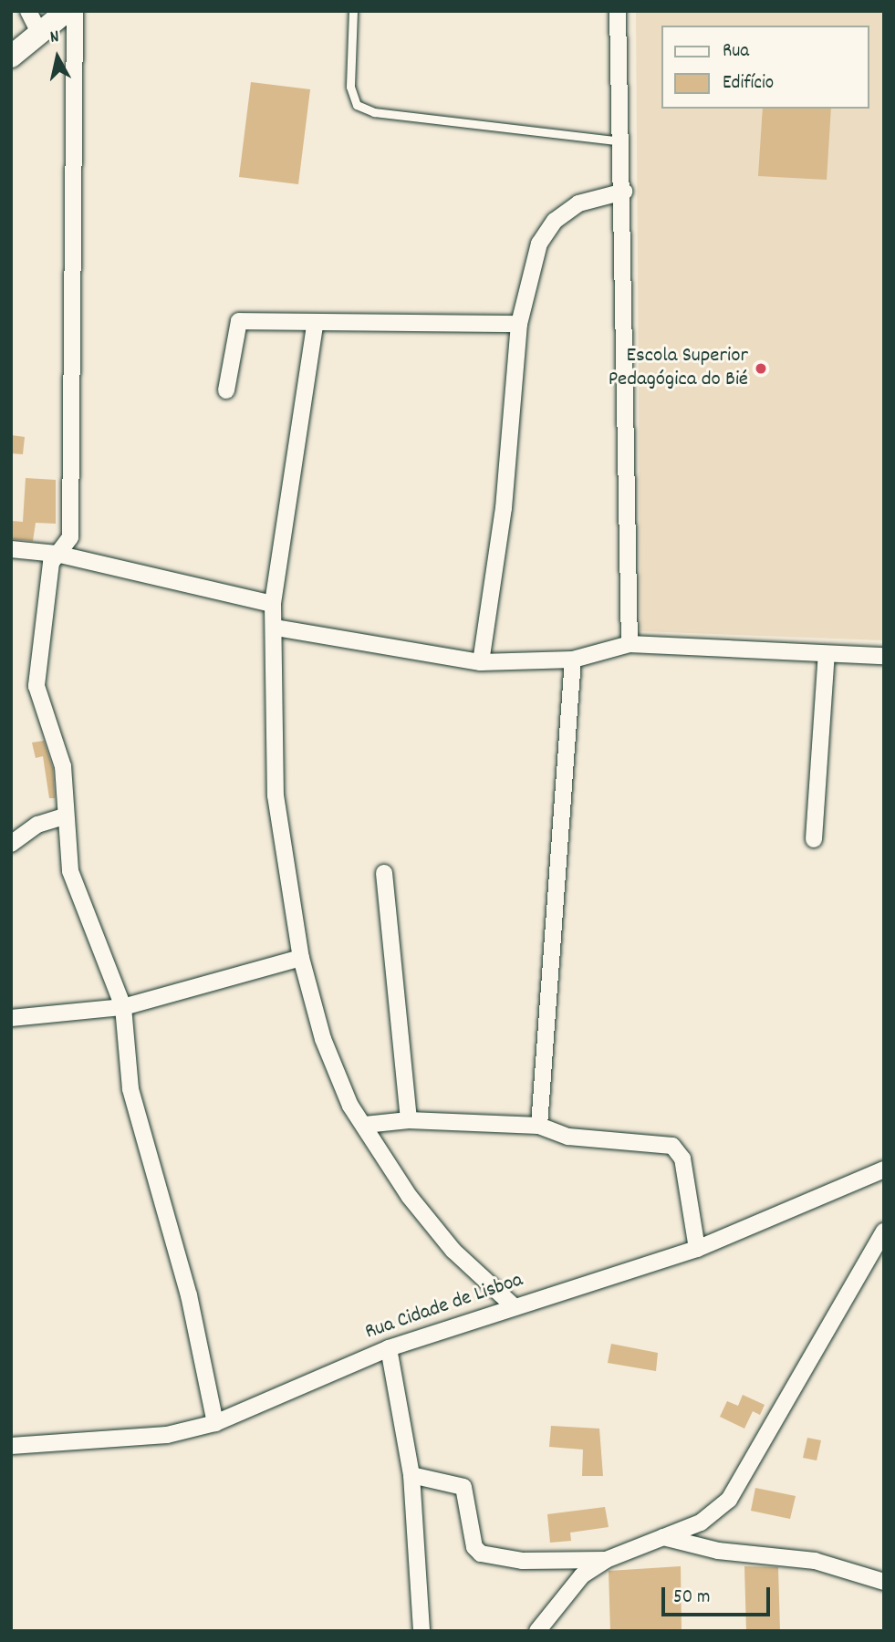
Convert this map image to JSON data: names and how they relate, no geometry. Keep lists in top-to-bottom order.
{
  "streets": {
    "street": ["Rua Cidade de Lisboa"]
  },
  "places": ["Escola Superior Pedagógica do Bié"],
  "legend": ["Rua", "Edifício"],
  "scale_bar": "50 m",
  "north": "top"
}
